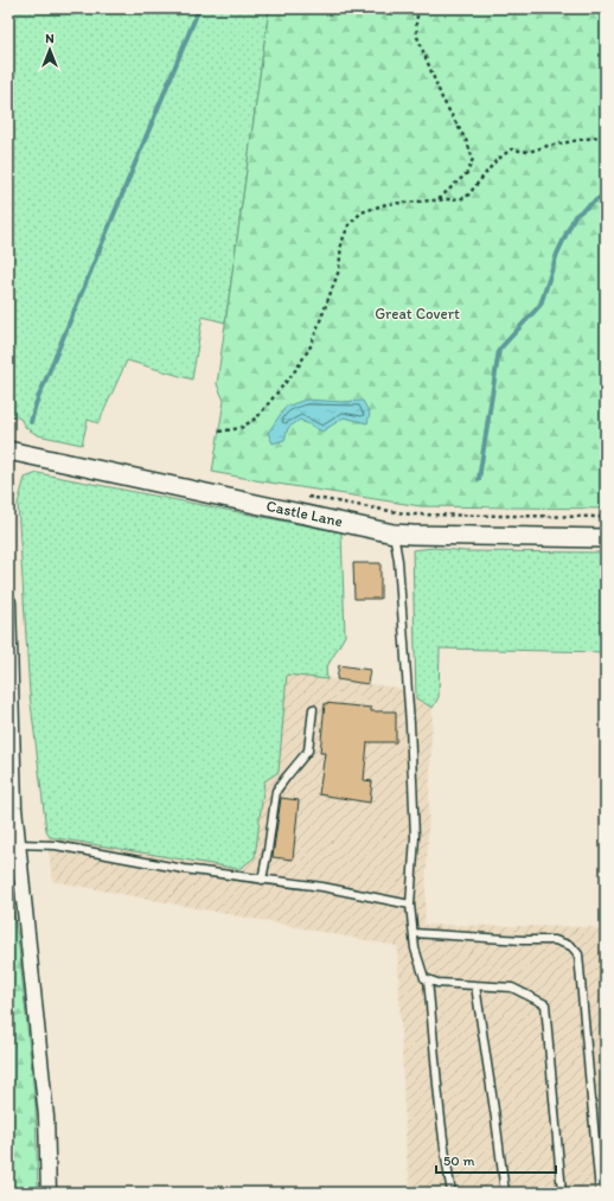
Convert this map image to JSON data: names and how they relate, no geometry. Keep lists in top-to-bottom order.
{
  "streets": {
    "street": ["Castle Lane"]
  },
  "parks": ["Great Covert"],
  "scale_bar": "50 m",
  "north": "top"
}
